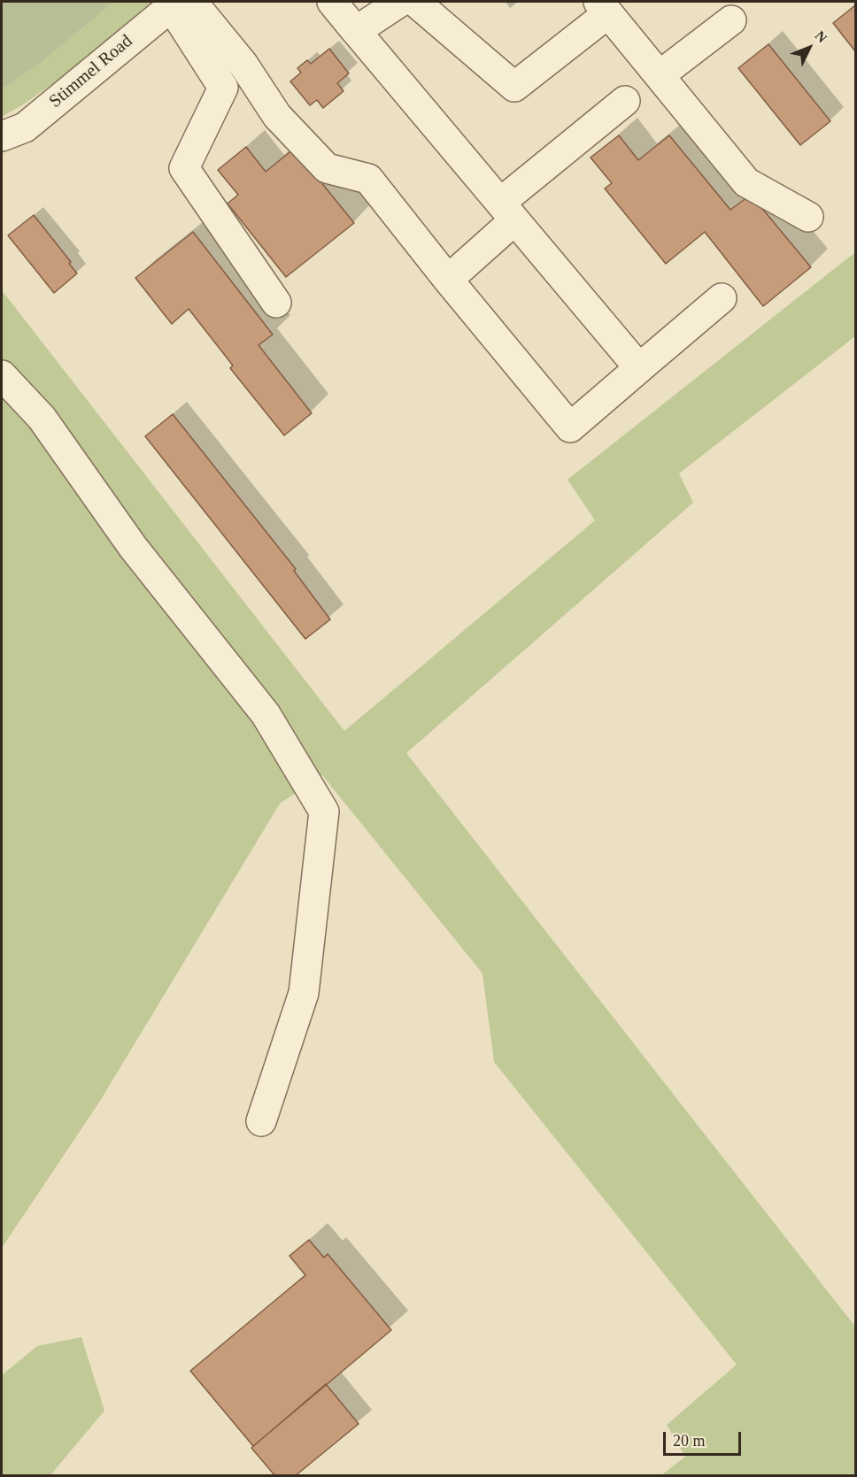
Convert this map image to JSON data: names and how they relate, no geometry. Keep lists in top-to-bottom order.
{
  "streets": {
    "street": ["Stimmel Road"]
  },
  "scale_bar": "20 m",
  "north": "top right"
}
